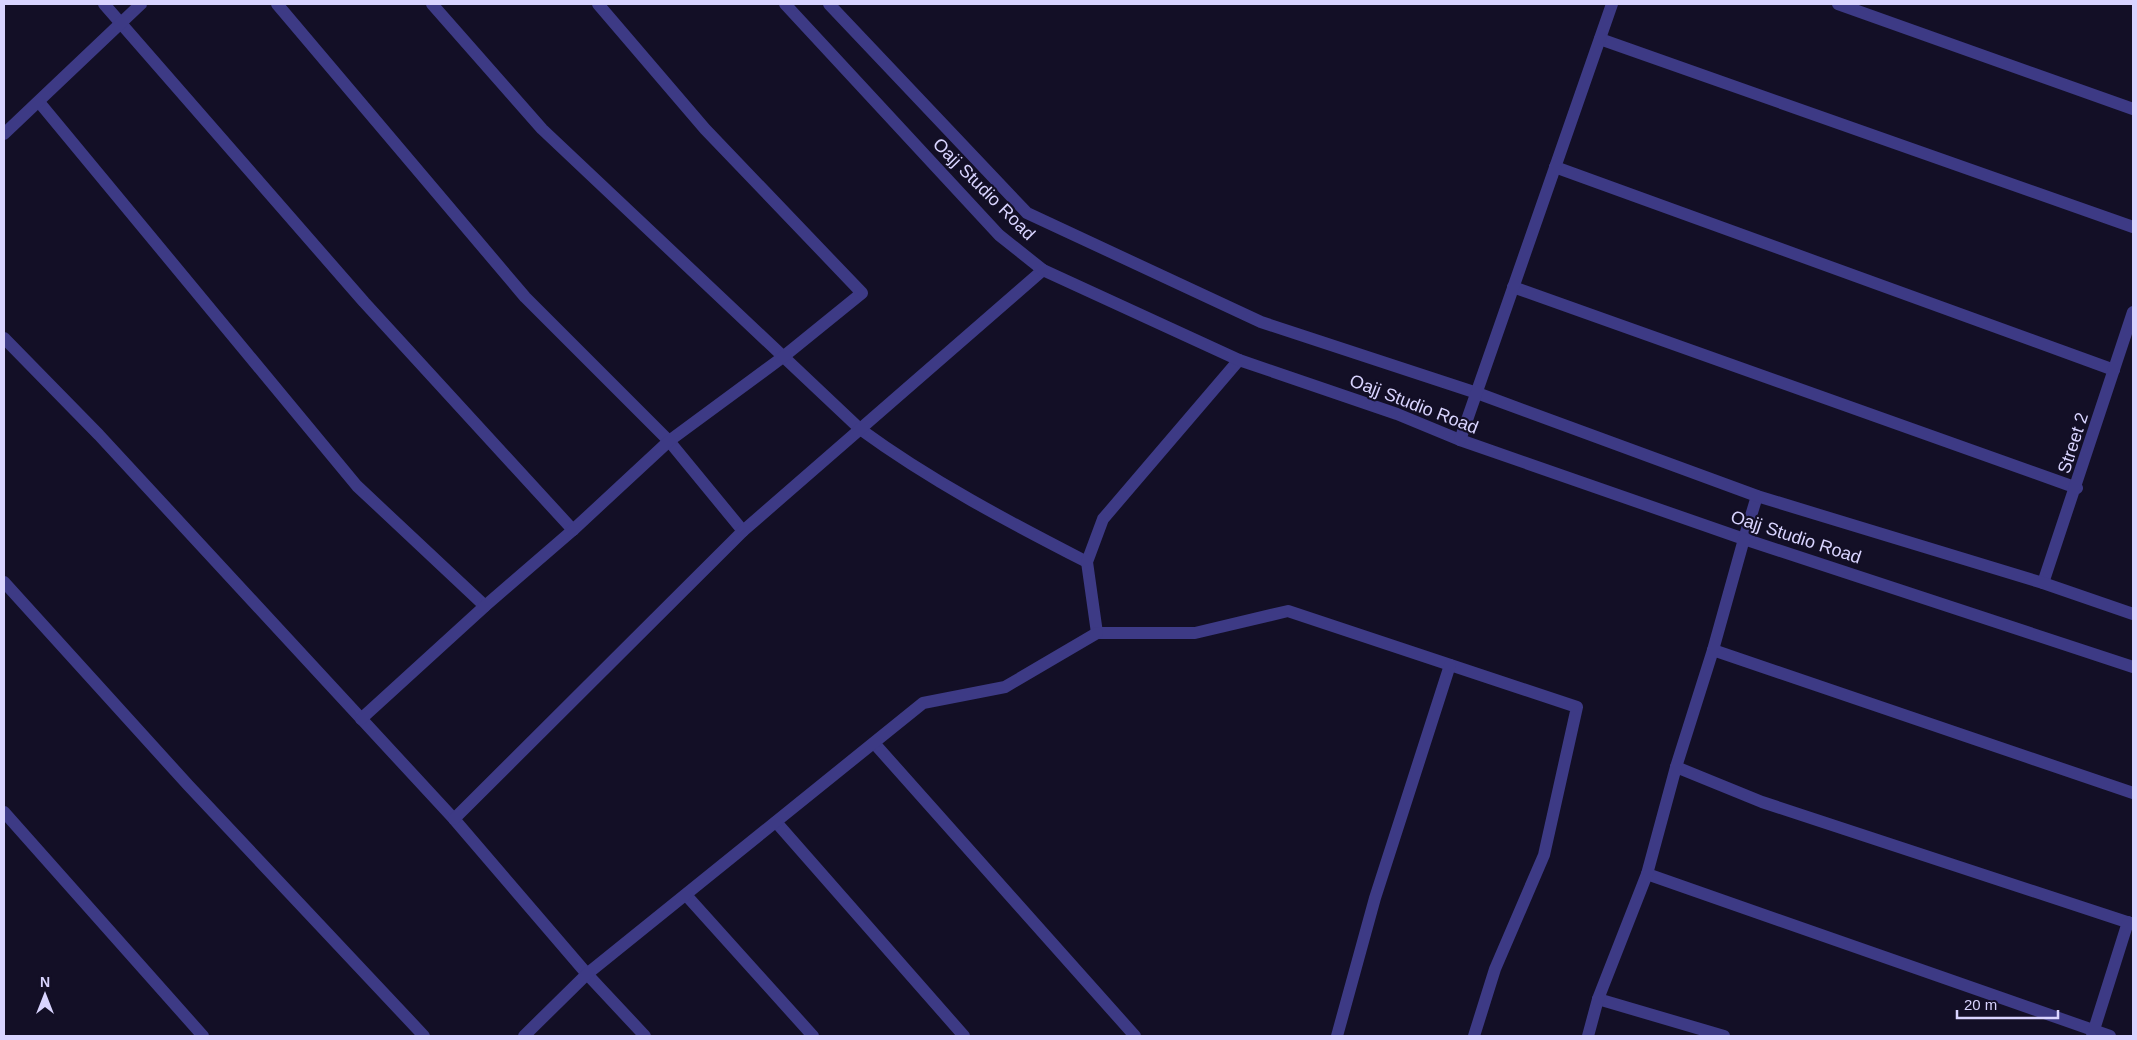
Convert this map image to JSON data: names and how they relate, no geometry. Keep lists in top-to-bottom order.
{
  "streets": {
    "street": ["Oajj Studio Road", "Street 2"]
  },
  "crossings": [
    ["Oajj Studio Road", "Street 2"]
  ],
  "scale_bar": "20 m",
  "north": "top"
}
